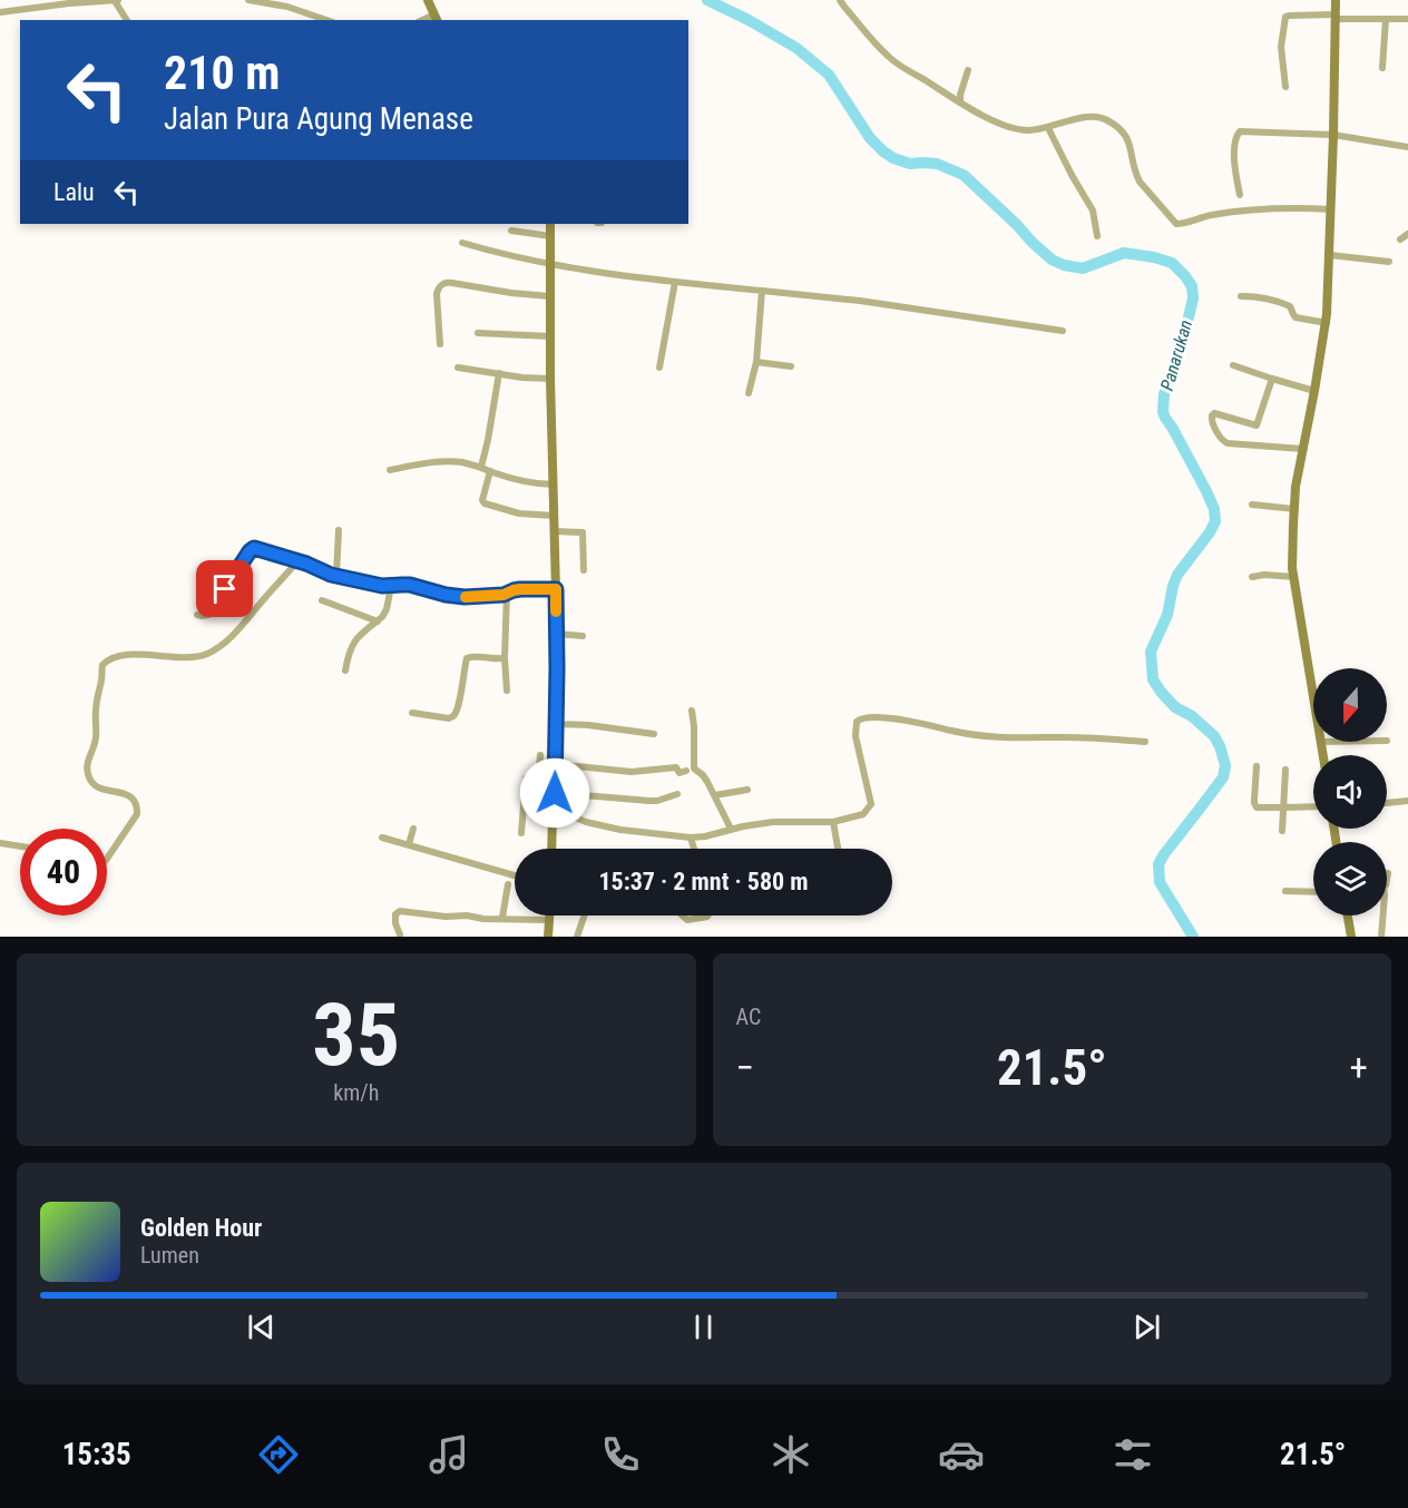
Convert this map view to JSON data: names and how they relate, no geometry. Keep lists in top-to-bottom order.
{
  "water": ["Panarukan"],
  "north": "bottom",
  "page": {
    "turn": ["210 m", "Jalan Pura Agung Menase"],
    "then": "Lalu",
    "limit": "40",
    "trip": "15:37 · 2 mnt · 580 m",
    "tile": [
      ["35", "km/h"],
      "AC"
    ],
    "heat": ["−", "21.5°", "+"],
    "song": ["Golden Hour", "Lumen"],
    "tabs": ["15:35", "21.5°"]
  }
}
